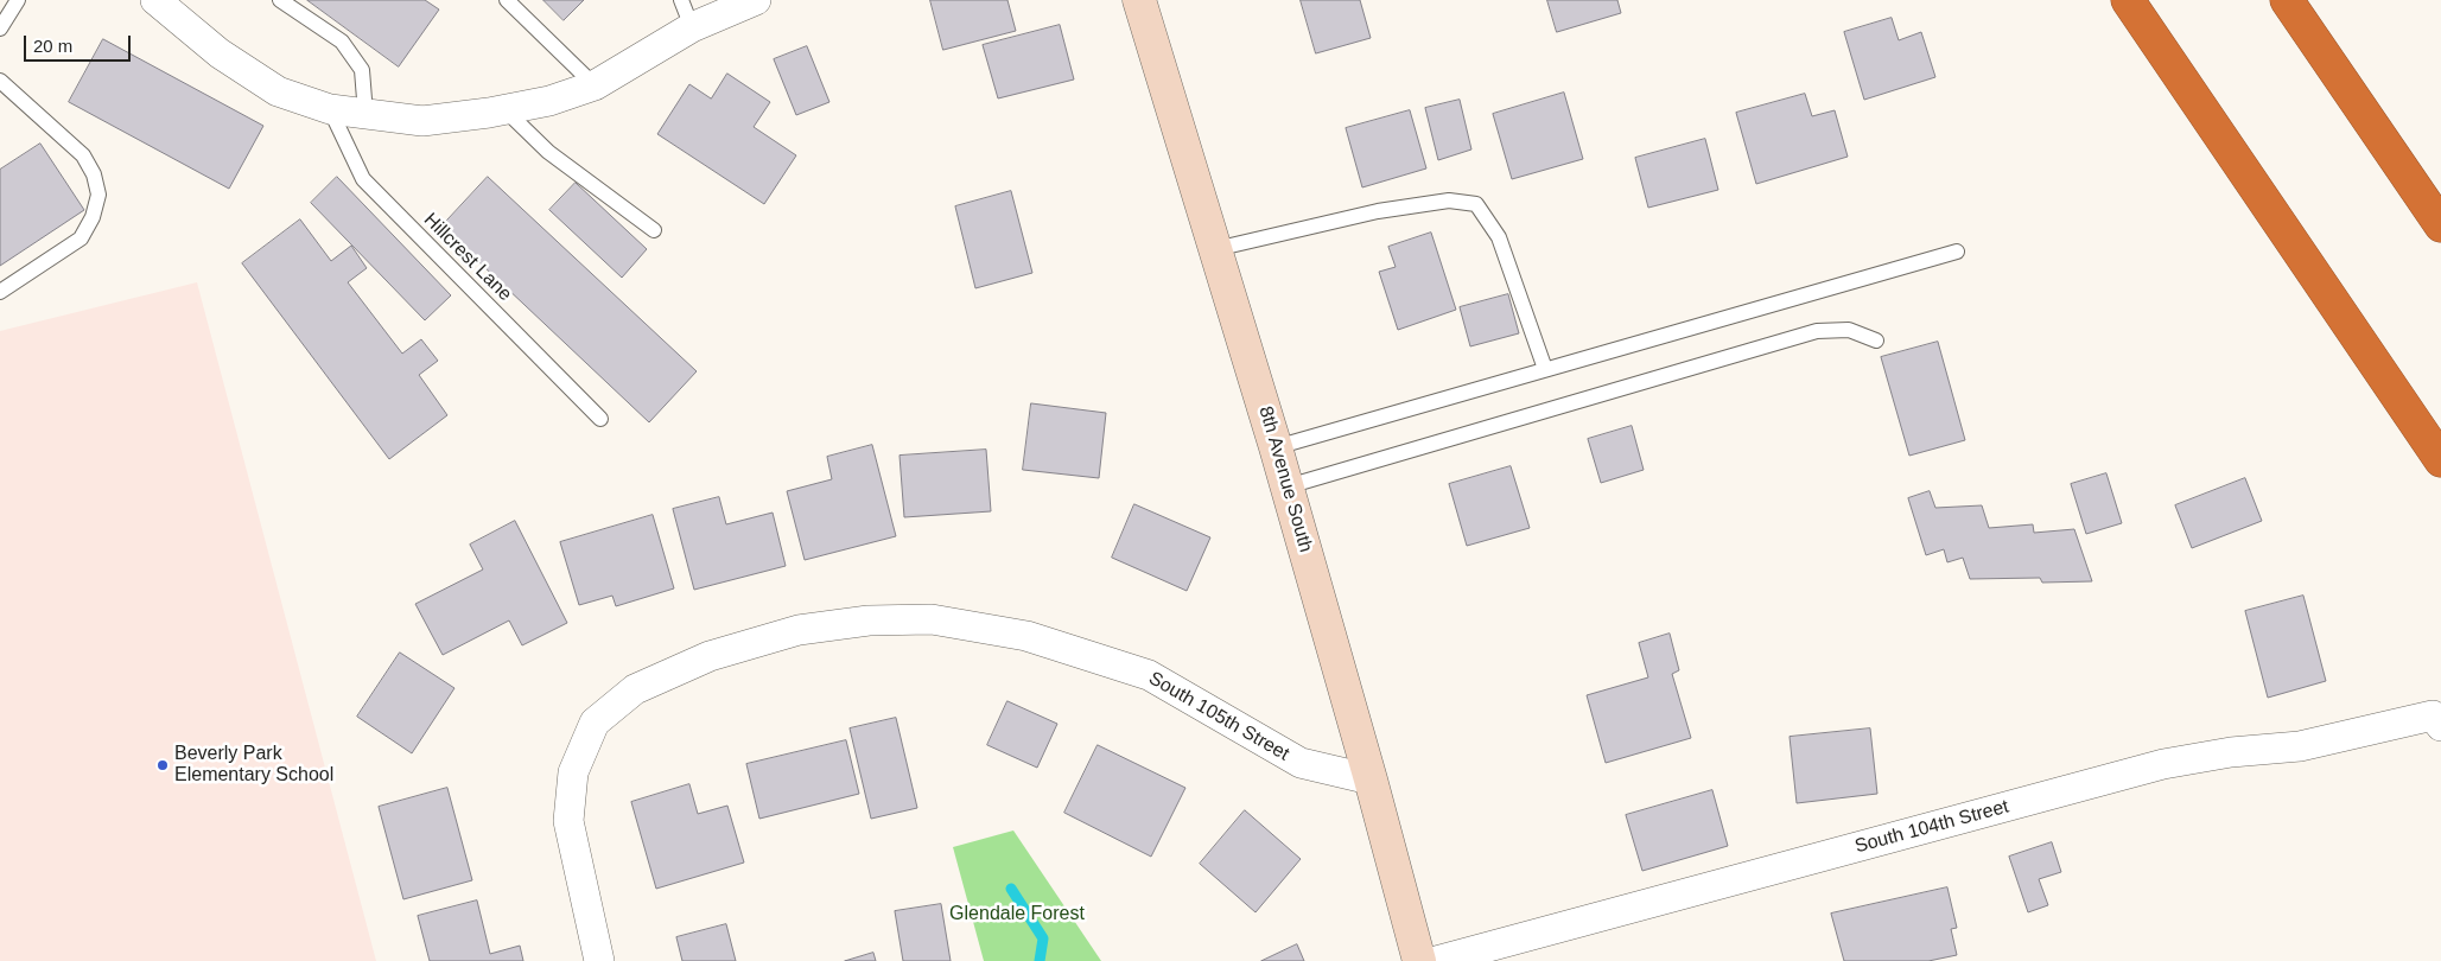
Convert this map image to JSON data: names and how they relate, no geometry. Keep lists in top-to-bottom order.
{
  "streets": {
    "street": ["8th Avenue South", "South 105th Street", "South 104th Street"],
    "lane": ["Hillcrest Lane"]
  },
  "crossings": [
    ["8th Avenue South", "South 105th Street"]
  ],
  "parks": ["Glendale Forest"],
  "places": ["Beverly Park Elementary School"],
  "scale_bar": "20 m"
}
